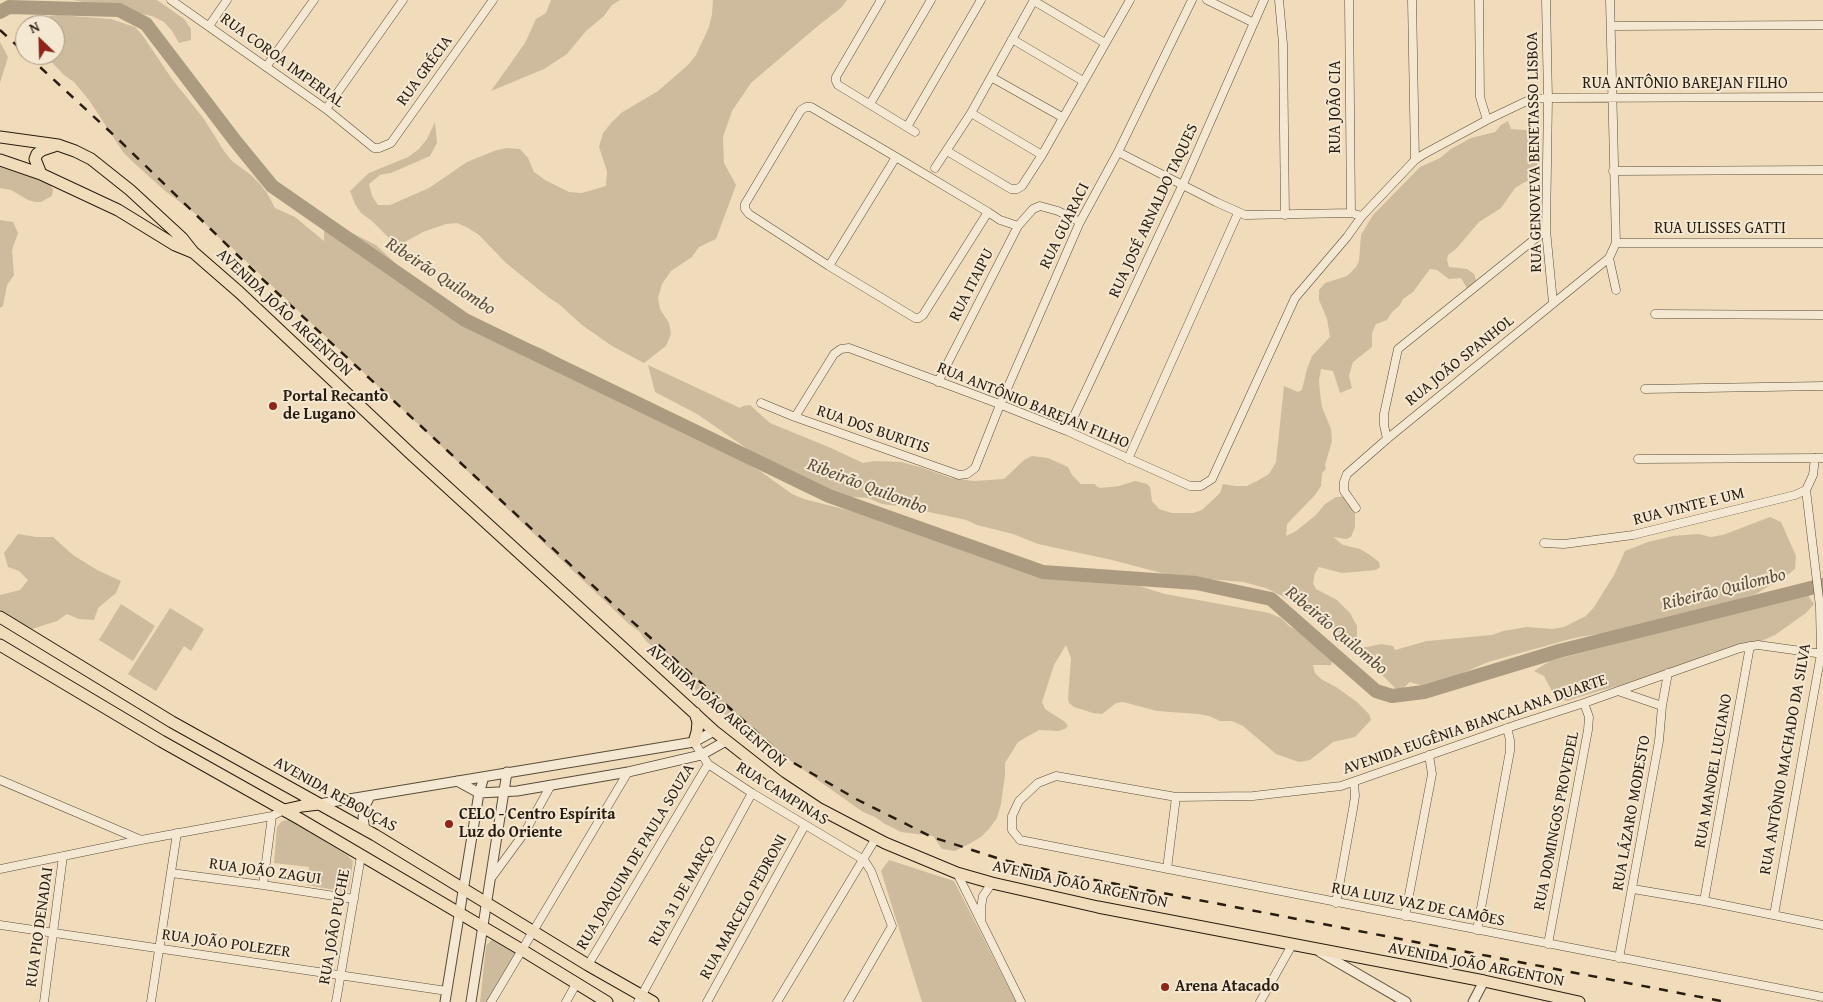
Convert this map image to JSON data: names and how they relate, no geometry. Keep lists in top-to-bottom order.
{
  "streets": {
    "main road": ["AVENIDA JOÃO ARGENTON", "AVENIDA REBOUÇAS"],
    "street": [
      "RUA COROA IMPERIAL",
      "RUA GRÉCIA",
      "RUA ANTÔNIO BAREJAN FILHO",
      "RUA JOÃO CIA",
      "RUA GENOVEVA BENETASSO LISBOA",
      "RUA JOSÉ ARNALDO TAQUES",
      "RUA GUARACI",
      "RUA ULISSES GATTI",
      "RUA ITAIPU",
      "RUA JOÃO SPANHOL",
      "RUA DOS BURITIS",
      "RUA VINTE E UM",
      "AVENIDA EUGÊNIA BIANCALANA DUARTE",
      "RUA ANTÔNIO MACHADO DA SILVA",
      "RUA MANOEL LUCIANO",
      "RUA CAMPINAS",
      "RUA LÁZARO MODESTO",
      "RUA DOMINGOS PROVEDEL",
      "RUA JOAQUIM DE PAULA SOUZA",
      "RUA JOÃO ZAGUI",
      "RUA 31 DE MARÇO",
      "RUA LUIZ VAZ DE CAMÕES",
      "RUA MARCELO PEDRONI",
      "RUA PIO DENADAI",
      "RUA JOÃO PUCHE",
      "RUA JOÃO POLEZER"
    ]
  },
  "crossings": [
    ["RUA COROA IMPERIAL", "RUA GRÉCIA"],
    ["RUA ANTÔNIO BAREJAN FILHO", "RUA GENOVEVA BENETASSO LISBOA"],
    ["RUA ANTÔNIO BAREJAN FILHO", "RUA JOSÉ ARNALDO TAQUES"],
    ["RUA ANTÔNIO BAREJAN FILHO", "RUA GUARACI"],
    ["RUA ANTÔNIO BAREJAN FILHO", "RUA ITAIPU"],
    ["RUA ANTÔNIO BAREJAN FILHO", "RUA DOS BURITIS"],
    ["RUA GENOVEVA BENETASSO LISBOA", "RUA JOÃO SPANHOL"],
    ["RUA GUARACI", "RUA ITAIPU"],
    ["RUA GUARACI", "RUA DOS BURITIS"],
    ["RUA ULISSES GATTI", "RUA JOÃO SPANHOL"],
    ["RUA VINTE E UM", "RUA ANTÔNIO MACHADO DA SILVA"],
    ["AVENIDA EUGÊNIA BIANCALANA DUARTE", "RUA ANTÔNIO MACHADO DA SILVA"],
    ["AVENIDA EUGÊNIA BIANCALANA DUARTE", "RUA MANOEL LUCIANO"],
    ["AVENIDA EUGÊNIA BIANCALANA DUARTE", "RUA LÁZARO MODESTO"],
    ["AVENIDA EUGÊNIA BIANCALANA DUARTE", "RUA DOMINGOS PROVEDEL"],
    ["AVENIDA EUGÊNIA BIANCALANA DUARTE", "RUA LUIZ VAZ DE CAMÕES"],
    ["RUA CAMPINAS", "RUA JOAQUIM DE PAULA SOUZA"],
    ["RUA CAMPINAS", "RUA 31 DE MARÇO"],
    ["RUA CAMPINAS", "RUA MARCELO PEDRONI"],
    ["AVENIDA REBOUÇAS", "RUA JOAQUIM DE PAULA SOUZA"],
    ["AVENIDA REBOUÇAS", "RUA 31 DE MARÇO"],
    ["RUA LÁZARO MODESTO", "RUA LUIZ VAZ DE CAMÕES"],
    ["RUA DOMINGOS PROVEDEL", "RUA LUIZ VAZ DE CAMÕES"],
    ["RUA JOÃO ZAGUI", "RUA JOÃO PUCHE"],
    ["RUA PIO DENADAI", "RUA JOÃO POLEZER"],
    ["RUA JOÃO PUCHE", "RUA JOÃO POLEZER"]
  ],
  "water": ["Ribeirão Quilombo"],
  "places": ["Portal Recanto de Lugano", "CELO - Centro Espírita Luz do Oriente", "Arena Atacado"],
  "north": "top left"
}
